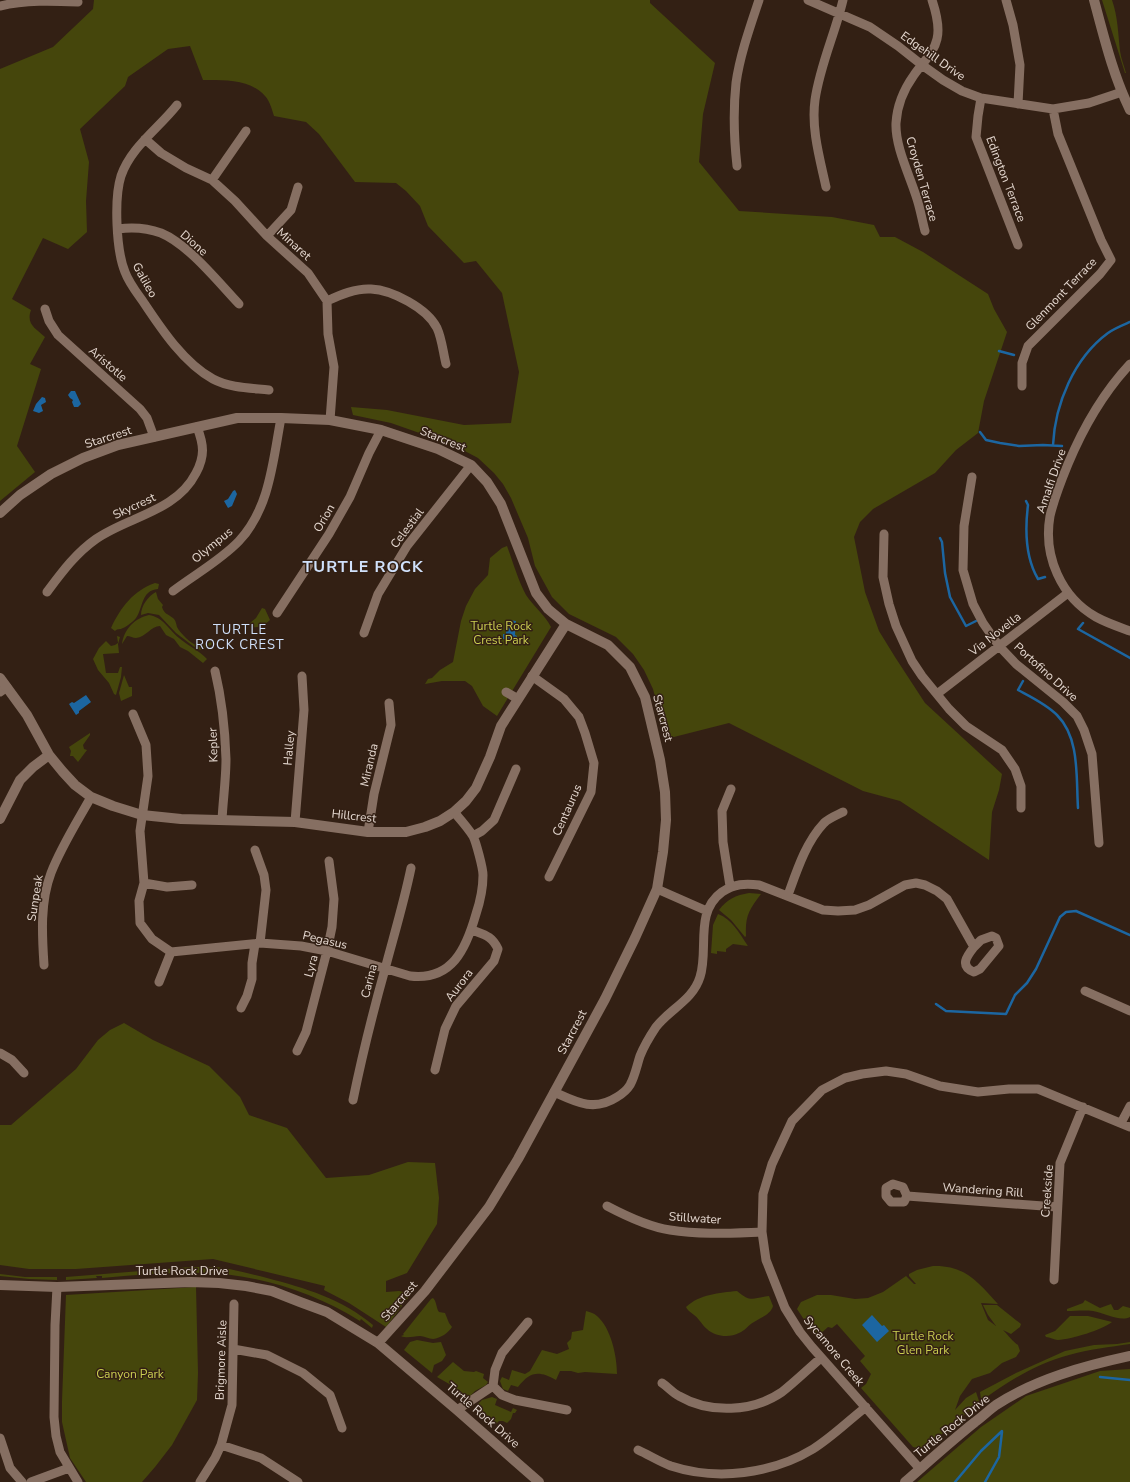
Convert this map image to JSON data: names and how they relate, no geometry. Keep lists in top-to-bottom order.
{
  "streets": {
    "street": [
      "Edgehill Drive",
      "Croyden Terrace",
      "Edington Terrace",
      "Dione",
      "Minaret",
      "Galileo",
      "Glenmont Terrace",
      "Aristotle",
      "Starcrest",
      "Amalfi Drive",
      "Skycrest",
      "Orion",
      "Celestial",
      "Olympus",
      "Via Novella",
      "Portofino Drive",
      "Kepler",
      "Halley",
      "Miranda",
      "Centaurus",
      "Hillcrest",
      "Sunpeak",
      "Pegasus",
      "Lyra",
      "Carina",
      "Aurora",
      "Wandering Rill",
      "Creekside",
      "Stillwater",
      "Turtle Rock Drive",
      "Sycamore Creek",
      "Brigmore Aisle"
    ]
  },
  "crossings": [
    ["Edgehill Drive", "Croyden Terrace"],
    ["Edgehill Drive", "Edington Terrace"],
    ["Edgehill Drive", "Glenmont Terrace"],
    ["Dione", "Galileo"],
    ["Minaret", "Galileo"],
    ["Aristotle", "Starcrest"],
    ["Starcrest", "Skycrest"],
    ["Starcrest", "Orion"],
    ["Starcrest", "Celestial"],
    ["Starcrest", "Olympus"],
    ["Starcrest", "Hillcrest"],
    ["Starcrest", "Turtle Rock Drive"],
    ["Amalfi Drive", "Via Novella"],
    ["Via Novella", "Portofino Drive"],
    ["Kepler", "Hillcrest"],
    ["Halley", "Hillcrest"],
    ["Miranda", "Hillcrest"],
    ["Centaurus", "Hillcrest"],
    ["Hillcrest", "Sunpeak"],
    ["Hillcrest", "Pegasus"],
    ["Pegasus", "Lyra"],
    ["Pegasus", "Carina"],
    ["Pegasus", "Aurora"],
    ["Wandering Rill", "Creekside"],
    ["Creekside", "Sycamore Creek"],
    ["Stillwater", "Sycamore Creek"],
    ["Turtle Rock Drive", "Sycamore Creek"]
  ],
  "districts": ["TURTLE ROCK", "TURTLE ROCK CREST"],
  "parks": ["Turtle Rock Crest Park", "Turtle Rock Glen Park", "Canyon Park"]
}
